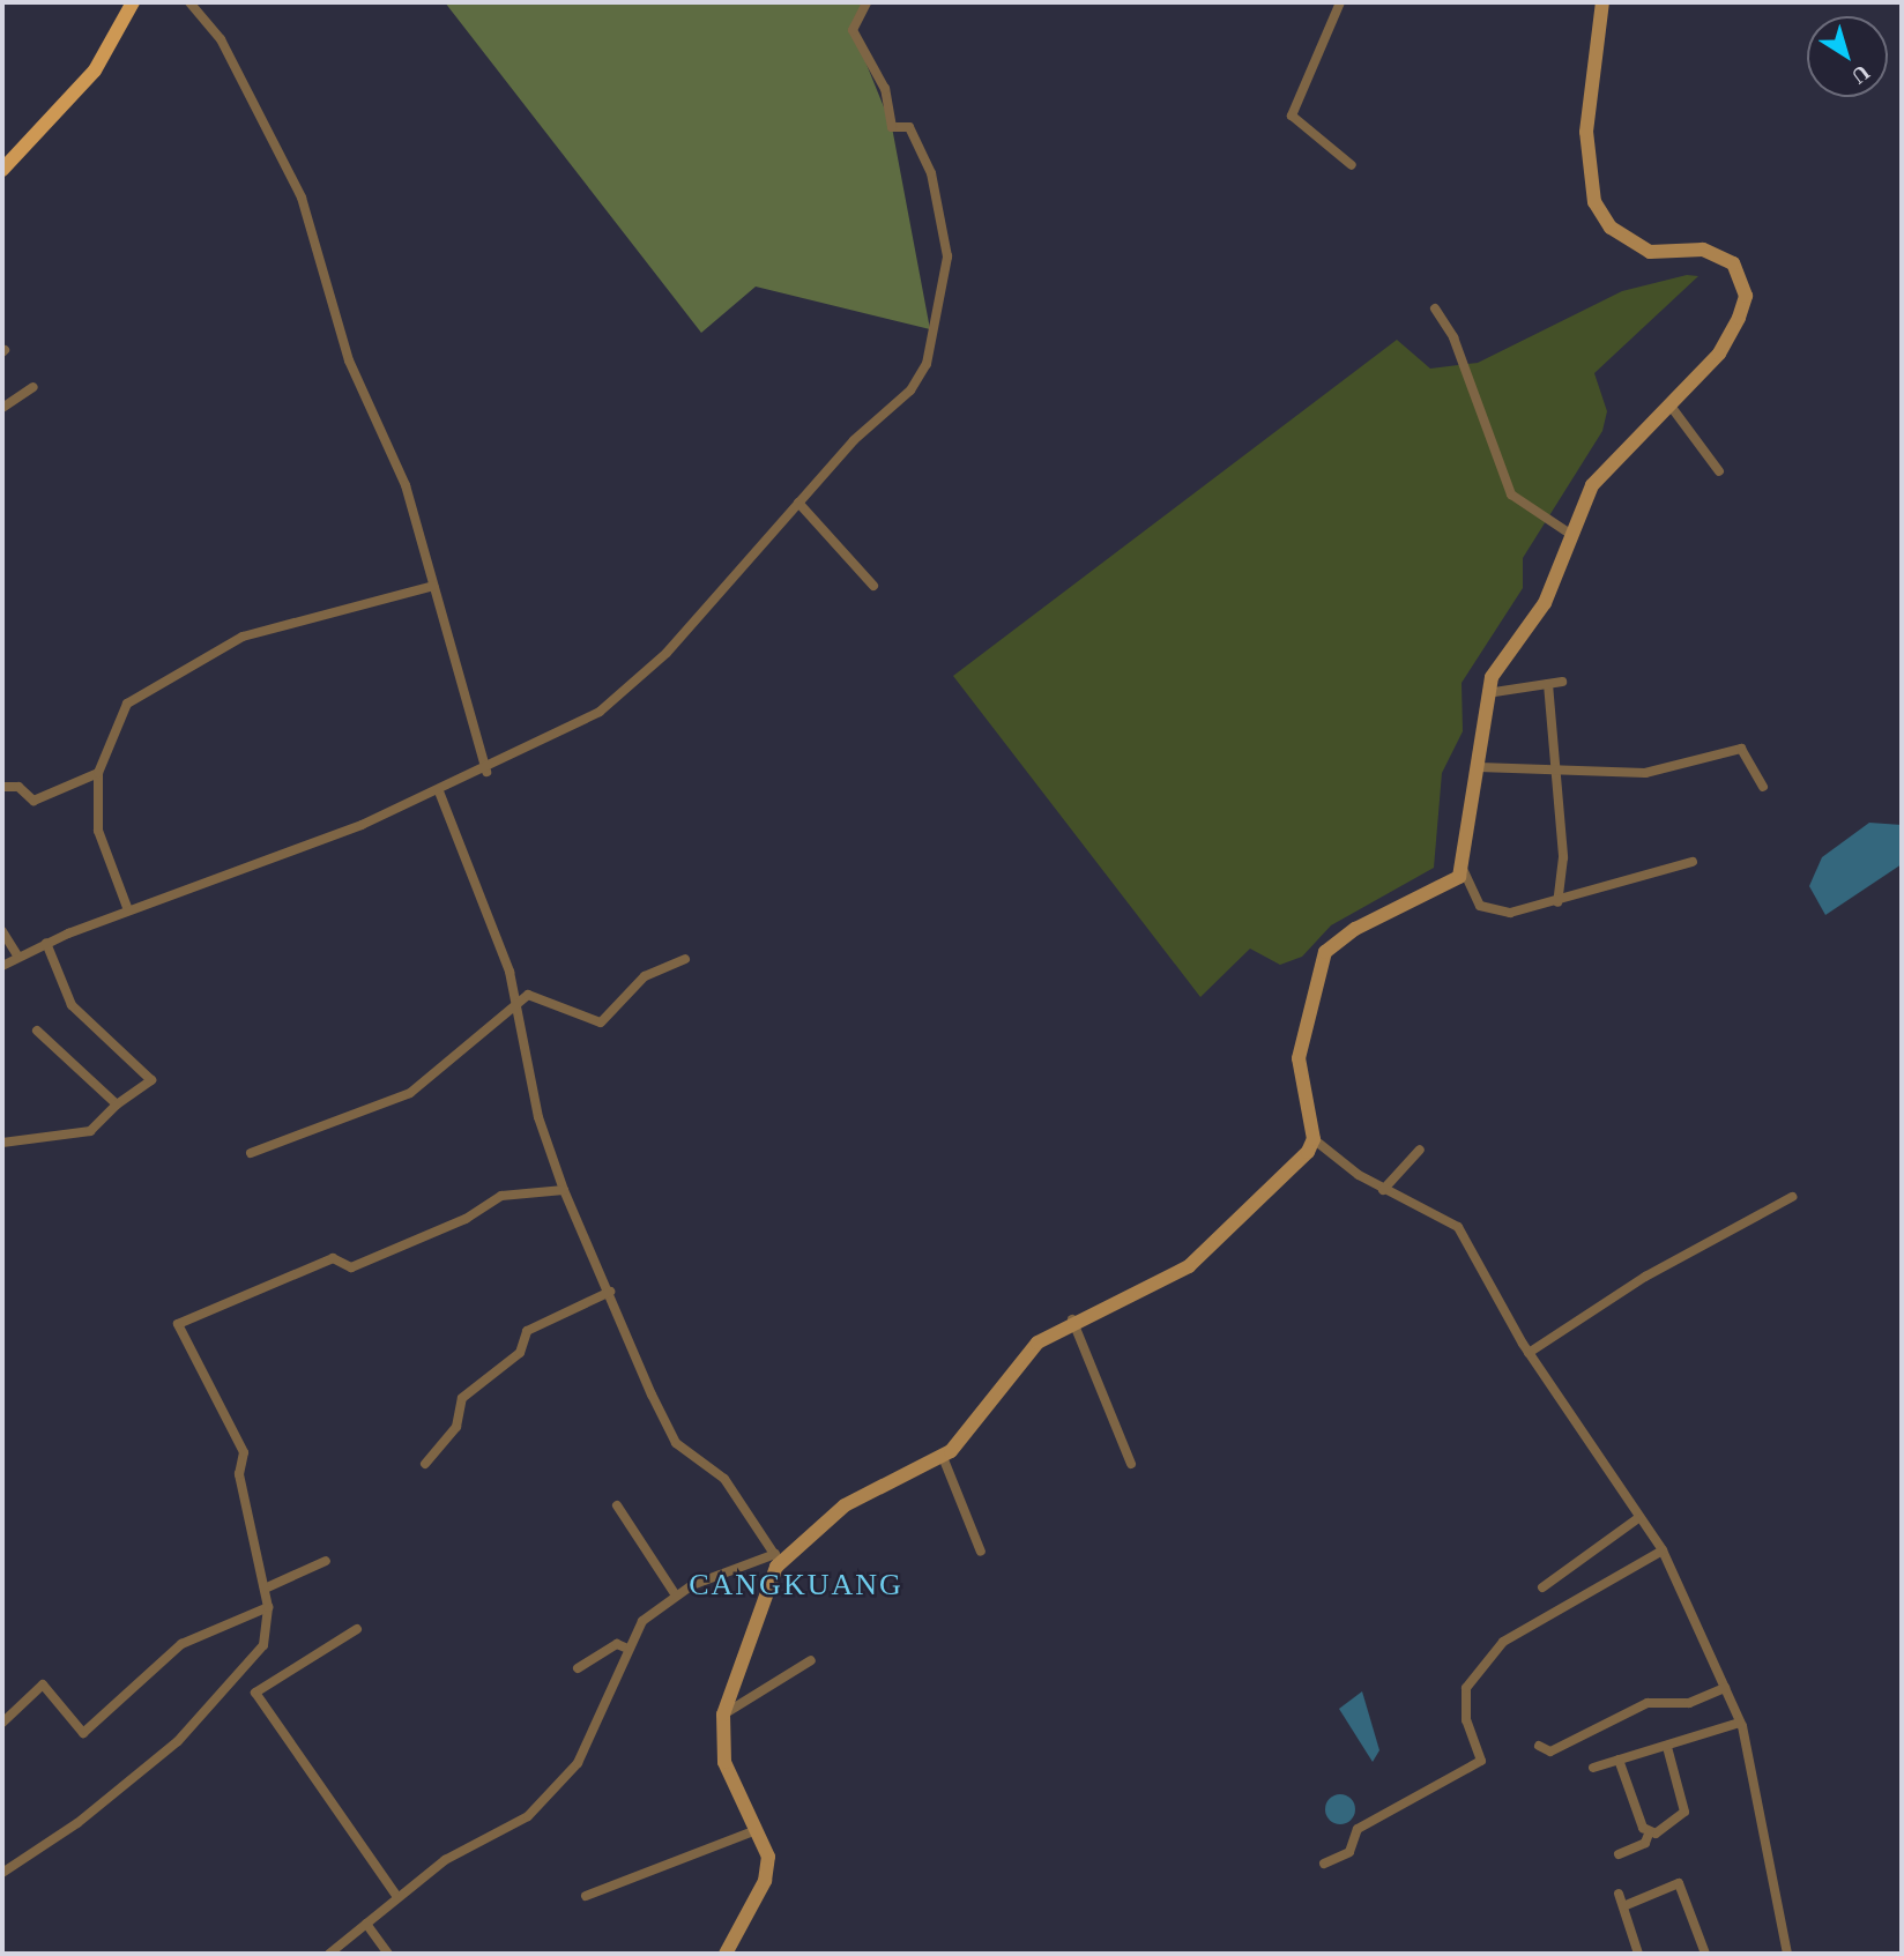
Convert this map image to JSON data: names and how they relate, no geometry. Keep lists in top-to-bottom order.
{
  "districts": ["CANGKUANG"],
  "north": "bottom right"
}
